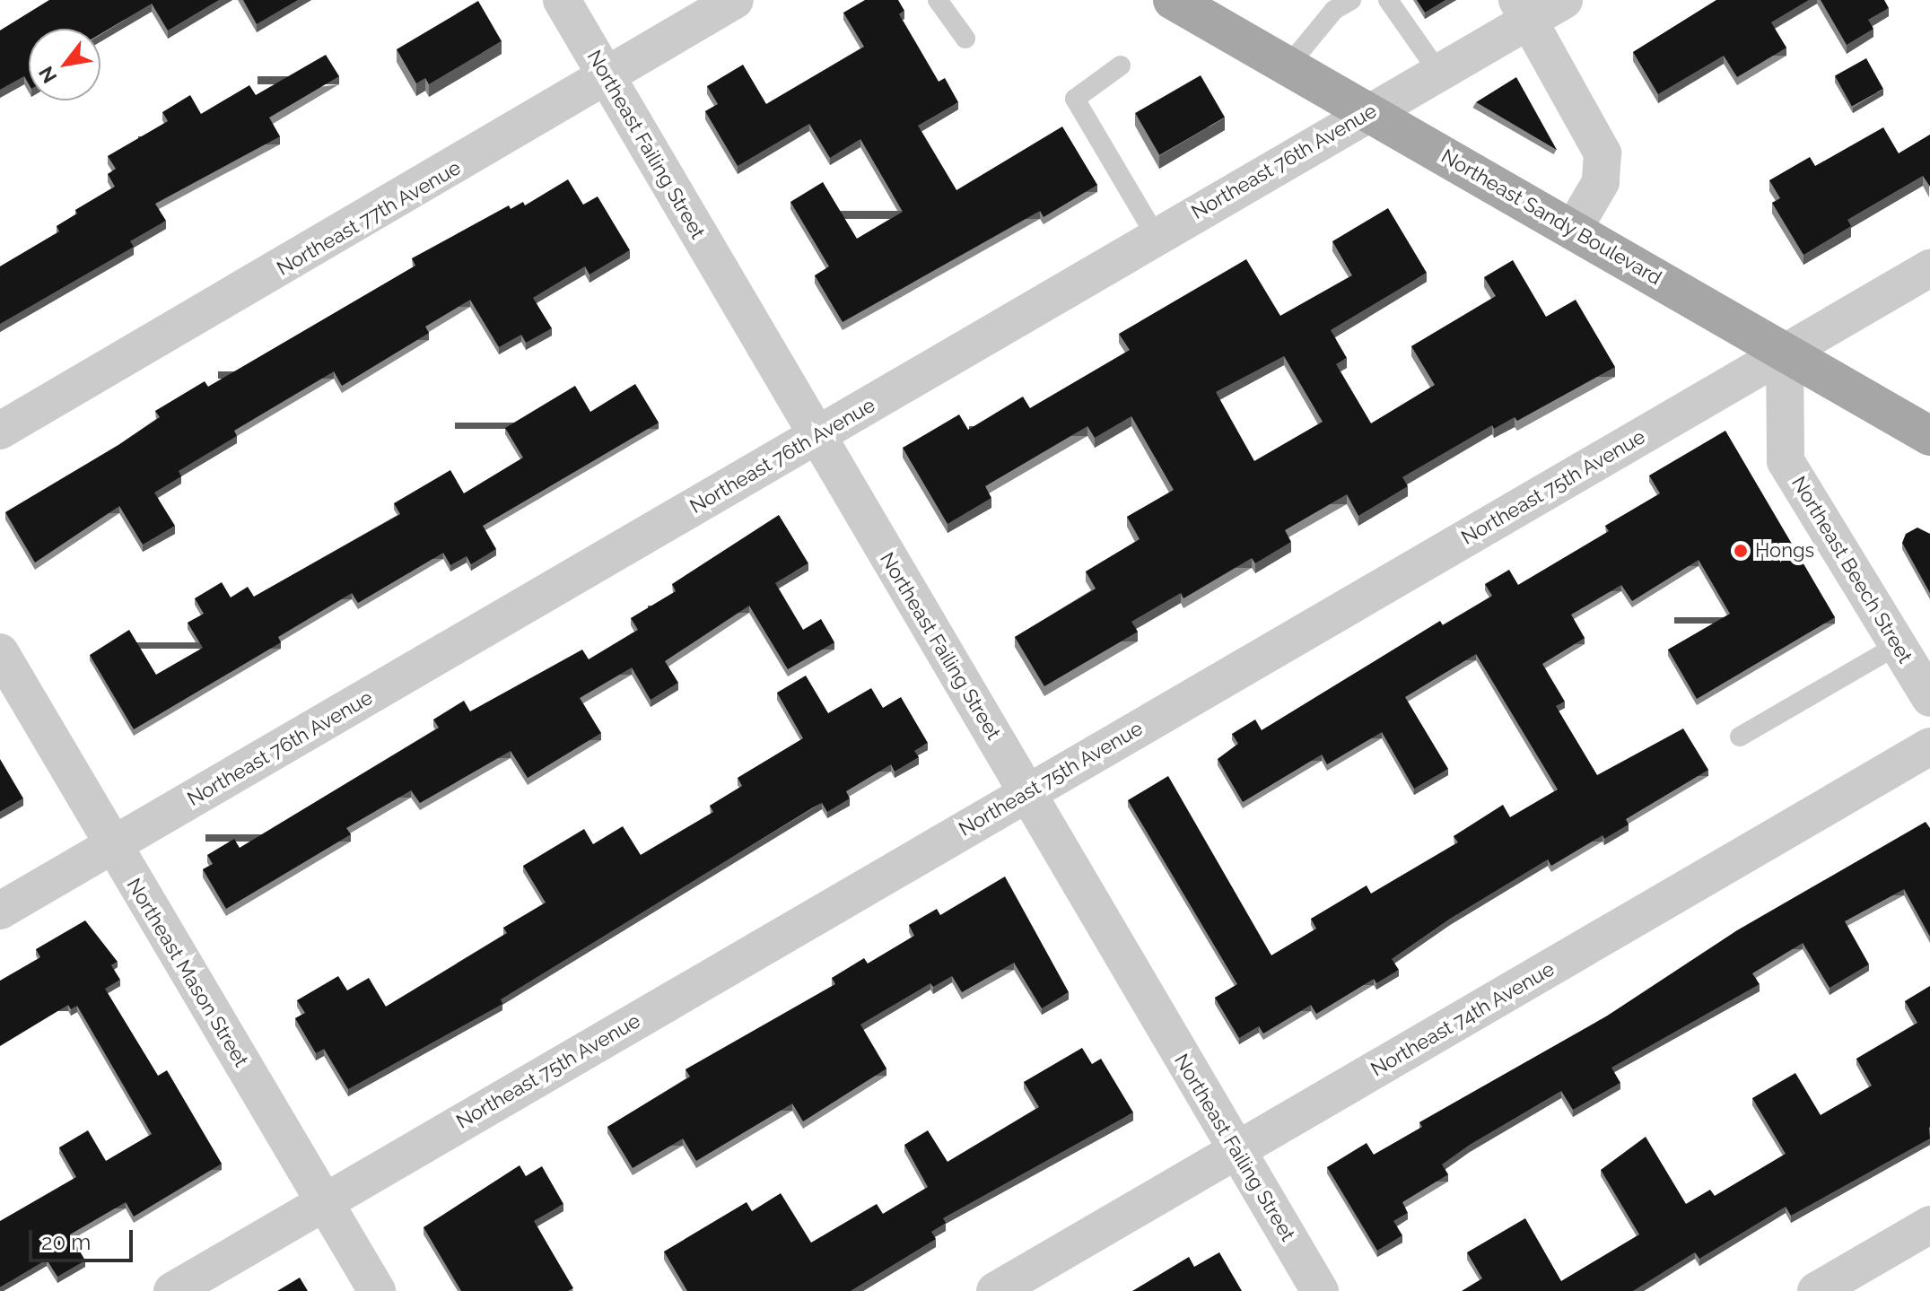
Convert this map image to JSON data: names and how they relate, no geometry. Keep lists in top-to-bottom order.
{
  "streets": {
    "main road": ["Northeast Sandy Boulevard"],
    "street": [
      "Northeast Failing Street",
      "Northeast 76th Avenue",
      "Northeast 77th Avenue",
      "Northeast 75th Avenue",
      "Northeast Beech Street",
      "Northeast Mason Street",
      "Northeast 74th Avenue"
    ]
  },
  "crossings": [
    ["Northeast Failing Street", "Northeast 76th Avenue"],
    ["Northeast Failing Street", "Northeast 77th Avenue"],
    ["Northeast Failing Street", "Northeast 75th Avenue"],
    ["Northeast Failing Street", "Northeast 74th Avenue"],
    ["Northeast 76th Avenue", "Northeast Sandy Boulevard"],
    ["Northeast 76th Avenue", "Northeast Mason Street"],
    ["Northeast Sandy Boulevard", "Northeast 75th Avenue"],
    ["Northeast Sandy Boulevard", "Northeast Beech Street"],
    ["Northeast 75th Avenue", "Northeast Beech Street"],
    ["Northeast 75th Avenue", "Northeast Mason Street"]
  ],
  "places": ["Hongs"],
  "scale_bar": "20 m",
  "north": "bottom left"
}
